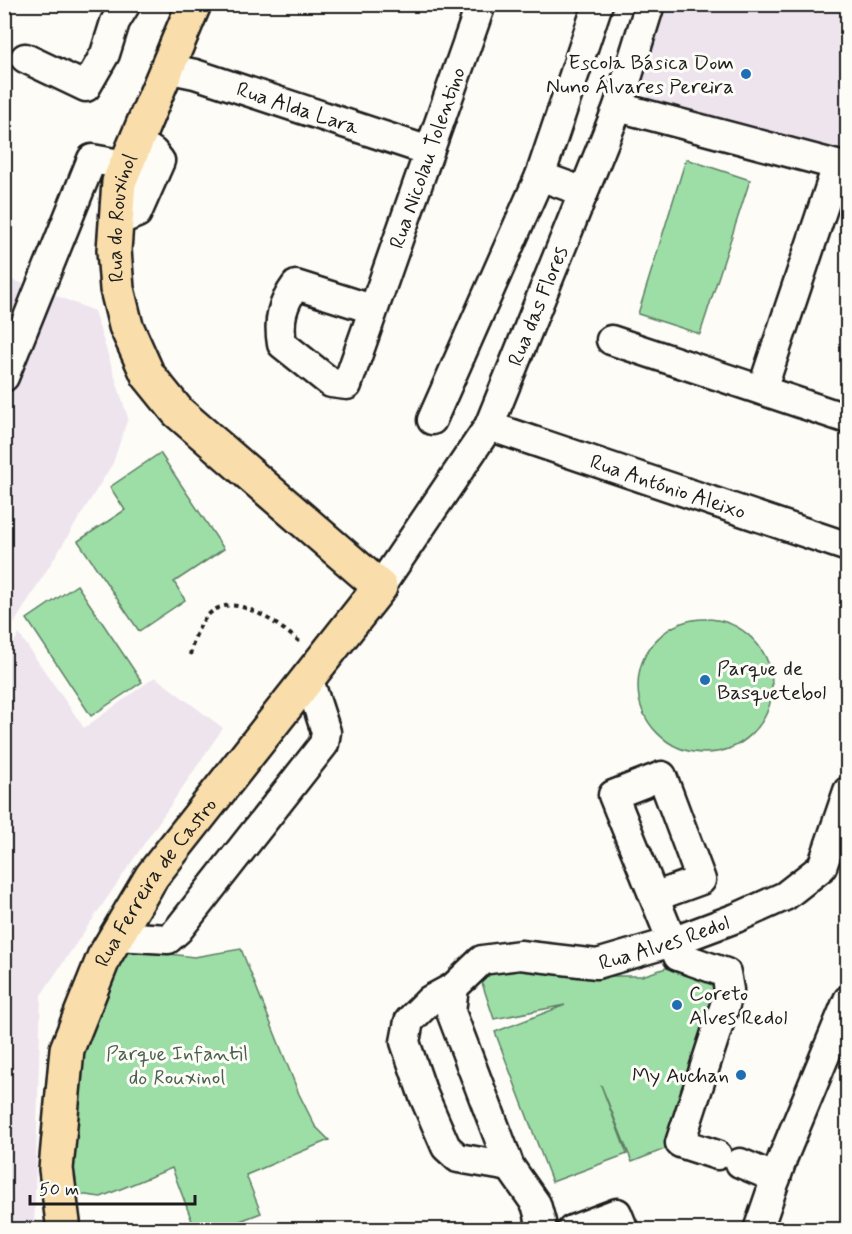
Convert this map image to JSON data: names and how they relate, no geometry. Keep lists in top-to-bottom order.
{
  "streets": {
    "main road": ["Rua do Rouxinol", "Rua Ferreira de Castro"],
    "street": [
      "Rua Alda Lara",
      "Rua Nicolau Tolentino",
      "Rua das Flores",
      "Rua António Aleixo",
      "Rua Alves Redol"
    ]
  },
  "crossings": [
    ["Rua Alda Lara", "Rua Nicolau Tolentino"],
    ["Rua Alda Lara", "Rua do Rouxinol"],
    ["Rua do Rouxinol", "Rua das Flores"],
    ["Rua do Rouxinol", "Rua Ferreira de Castro"],
    ["Rua das Flores", "Rua António Aleixo"],
    ["Rua das Flores", "Rua Ferreira de Castro"]
  ],
  "parks": ["Parque Infantil do Rouxinol"],
  "places": [
    "Escola Básica Dom Nuno Álvares Pereira",
    "Parque de Basquetebol",
    "Coreto Alves Redol",
    "My Auchan"
  ],
  "scale_bar": "50 m"
}
